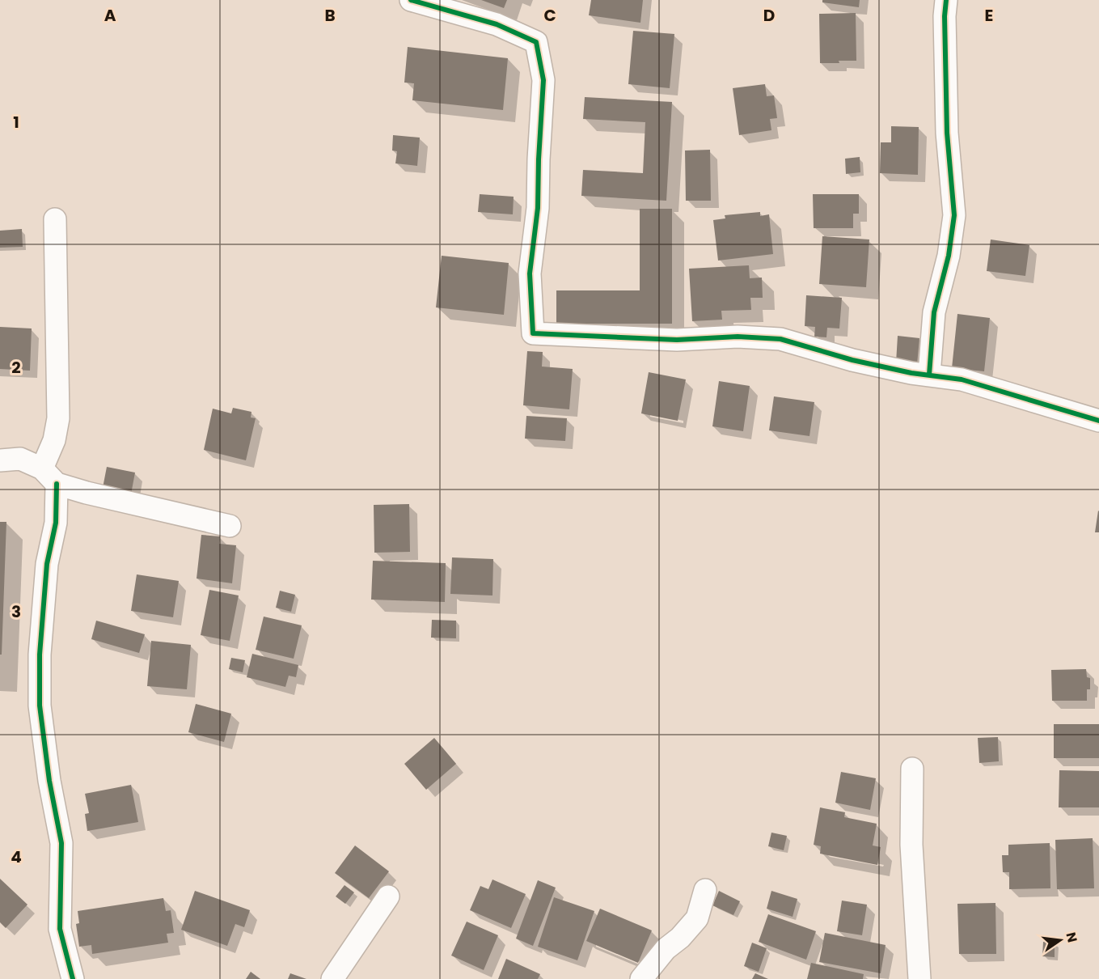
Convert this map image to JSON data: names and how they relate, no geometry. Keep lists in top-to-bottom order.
{
  "north": "right",
  "grid": {
    "columns": [
      "A",
      "B",
      "C",
      "D",
      "E"
    ],
    "rows": [
      "1",
      "2",
      "3",
      "4"
    ]
  }
}
